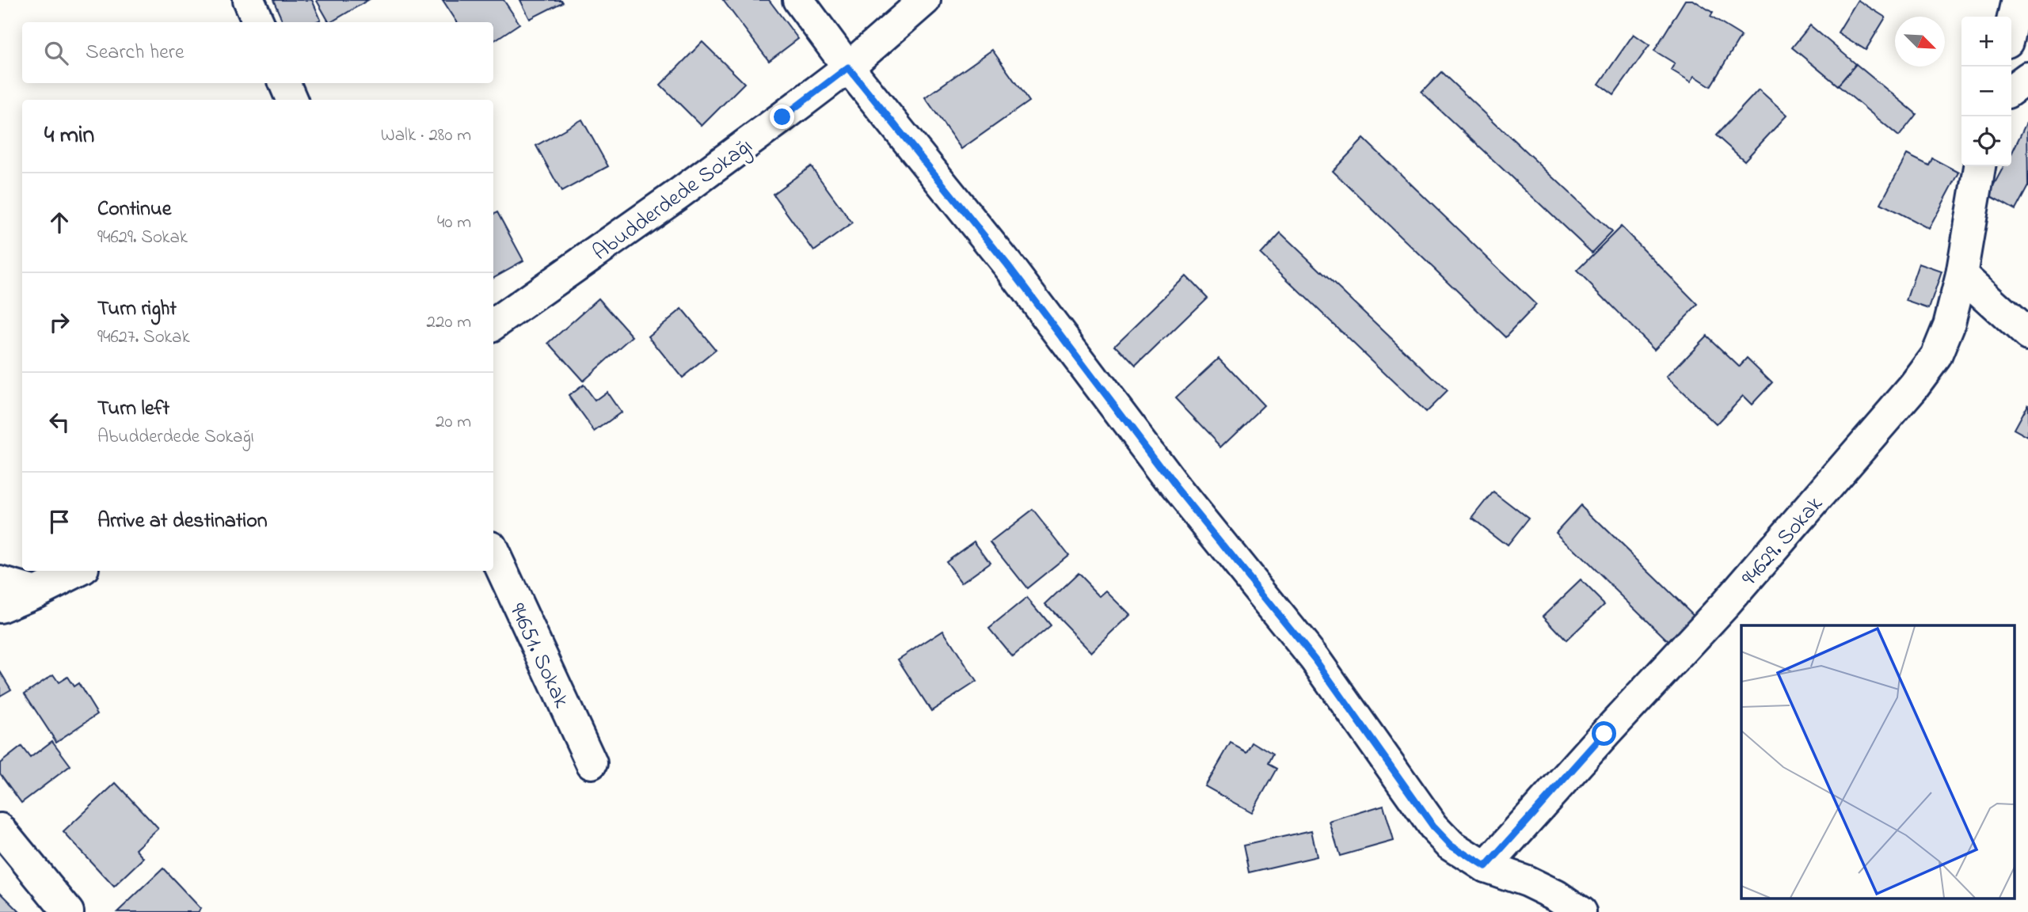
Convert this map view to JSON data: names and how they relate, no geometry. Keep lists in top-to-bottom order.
{
  "streets": {
    "street": ["Abudderdede Sokağı", "94629. Sokak", "94651. Sokak"]
  },
  "north": "bottom right",
  "page": {
    "map_buttons": ["+", "−"],
    "search": "Search here",
    "heading": ["4 min", "Walk · 280 m"],
    "list": [
      ["Continue", "94629. Sokak", "40 m"],
      ["Turn right", "94627. Sokak", "220 m"],
      ["Turn left", "Abudderdede Sokağı", "20 m"],
      "Arrive at destination"
    ]
  }
}
